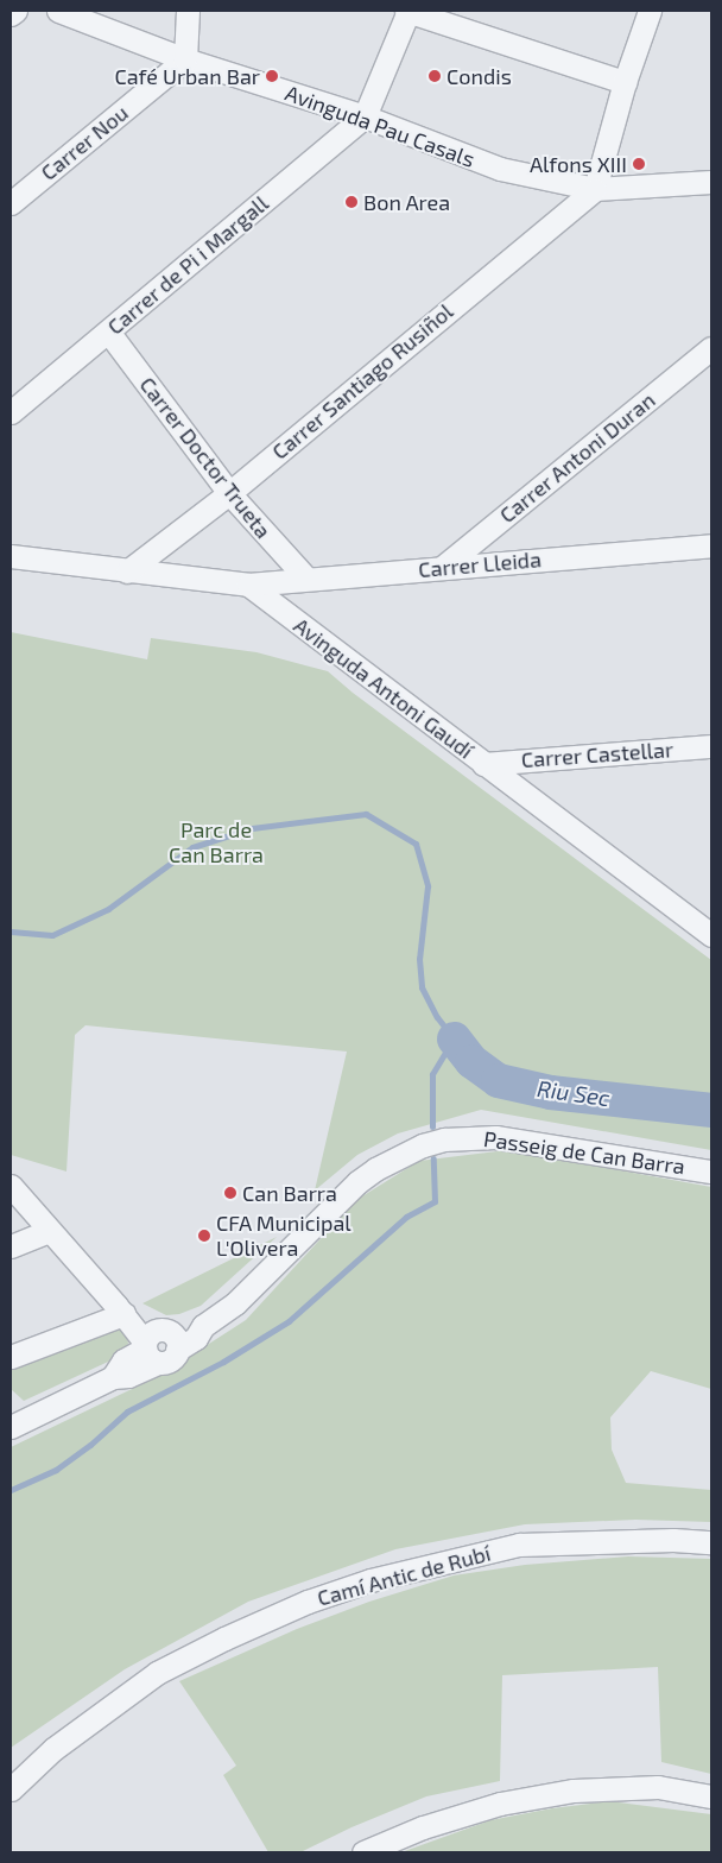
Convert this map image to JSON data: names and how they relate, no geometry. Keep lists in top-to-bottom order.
{
  "streets": {
    "street": [
      "Avinguda Pau Casals",
      "Carrer Nou",
      "Carrer de Pi i Margall",
      "Carrer Santiago Rusiñol",
      "Carrer Doctor Trueta",
      "Carrer Antoni Duran",
      "Carrer Lleida",
      "Avinguda Antoni Gaudí",
      "Carrer Castellar",
      "Passeig de Can Barra",
      "Camí Antic de Rubí"
    ]
  },
  "crossings": [
    ["Avinguda Pau Casals", "Carrer Nou"],
    ["Avinguda Pau Casals", "Carrer de Pi i Margall"],
    ["Avinguda Pau Casals", "Carrer Santiago Rusiñol"],
    ["Carrer de Pi i Margall", "Carrer Doctor Trueta"],
    ["Carrer Santiago Rusiñol", "Carrer Doctor Trueta"],
    ["Carrer Doctor Trueta", "Carrer Lleida"],
    ["Carrer Antoni Duran", "Carrer Lleida"],
    ["Carrer Lleida", "Avinguda Antoni Gaudí"],
    ["Avinguda Antoni Gaudí", "Carrer Castellar"]
  ],
  "water": ["Riu Sec"],
  "parks": ["Parc de Can Barra"],
  "places": [
    "Café Urban Bar",
    "Condis",
    "Alfons XIII",
    "Bon Area",
    "Can Barra",
    "CFA Municipal L'Olivera"
  ]
}
